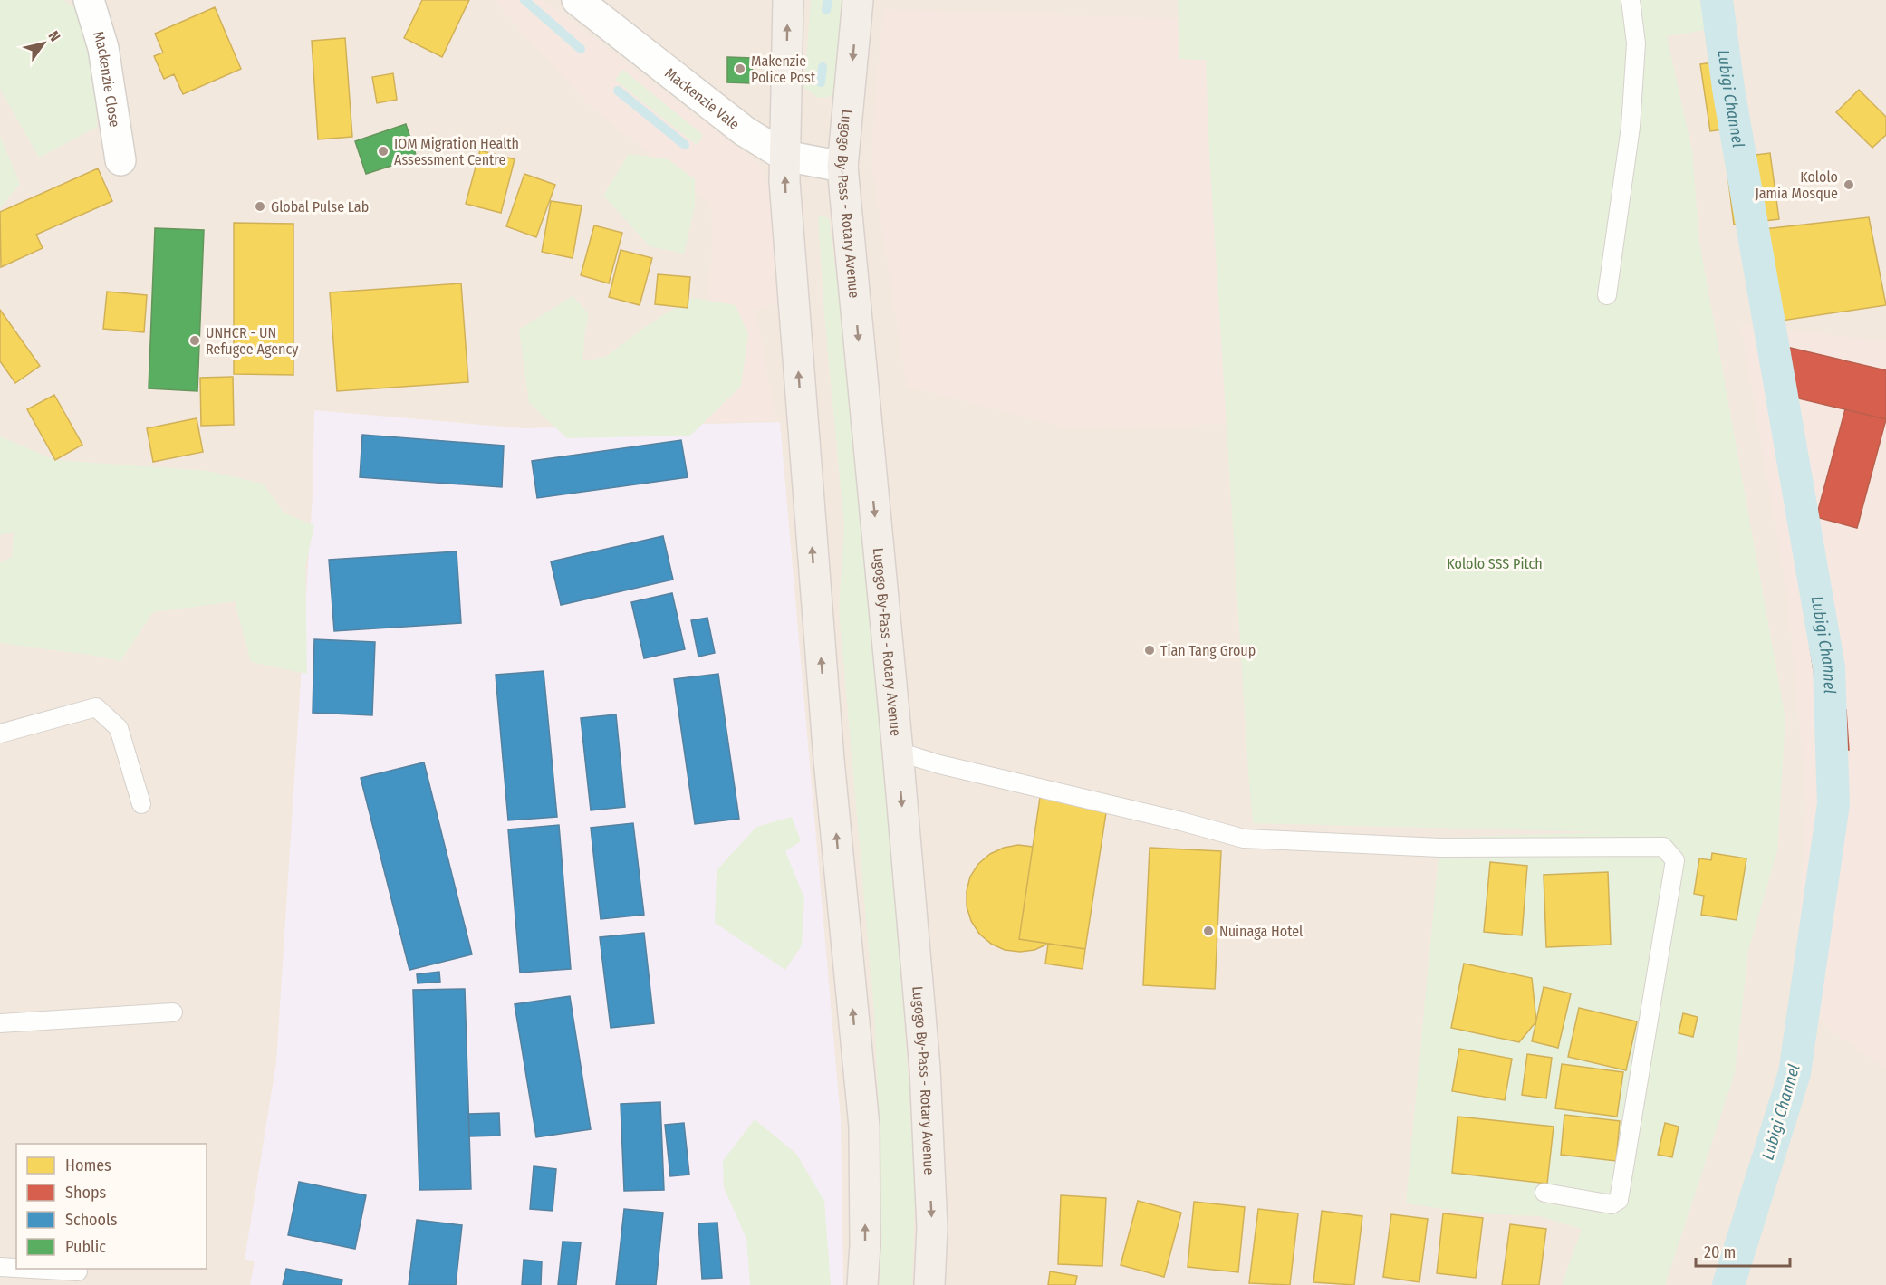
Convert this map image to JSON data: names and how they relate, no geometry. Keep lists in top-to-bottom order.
{
  "streets": {
    "main road": ["Lugogo By-Pass - Rotary Avenue"],
    "street": ["Mackenzie Close", "Mackenzie Vale"]
  },
  "crossings": [
    ["Mackenzie Vale", "Lugogo By-Pass - Rotary Avenue"]
  ],
  "water": ["Lubigi Channel"],
  "parks": ["Kololo SSS Pitch"],
  "places": [
    "Makenzie Police Post",
    "IOM Migration Health Assessment Centre",
    "Kololo Jamia Mosque",
    "Global Pulse Lab",
    "UNHCR - UN Refugee Agency",
    "Tian Tang Group",
    "Nuinaga Hotel"
  ],
  "legend": [
    "Homes",
    "Shops",
    "Schools",
    "Public"
  ],
  "scale_bar": "20 m",
  "north": "top right"
}
